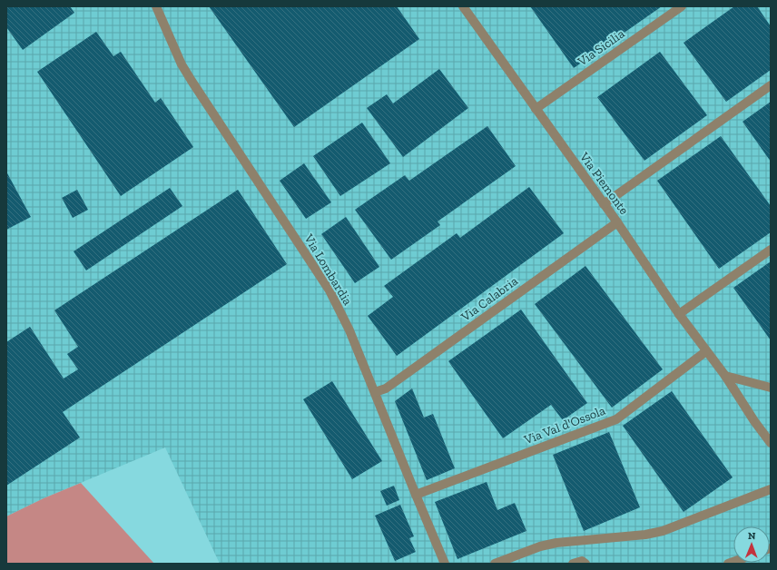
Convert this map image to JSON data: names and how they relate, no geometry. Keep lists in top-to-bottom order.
{
  "streets": {
    "street": [
      "Via Sicilia",
      "Via Piemonte",
      "Via Lombardia",
      "Via Calabria",
      "Via Val d'Ossola"
    ]
  },
  "crossings": [
    ["Via Sicilia", "Via Piemonte"],
    ["Via Piemonte", "Via Calabria"],
    ["Via Piemonte", "Via Val d'Ossola"],
    ["Via Lombardia", "Via Calabria"],
    ["Via Lombardia", "Via Val d'Ossola"]
  ],
  "north": "top"
}
